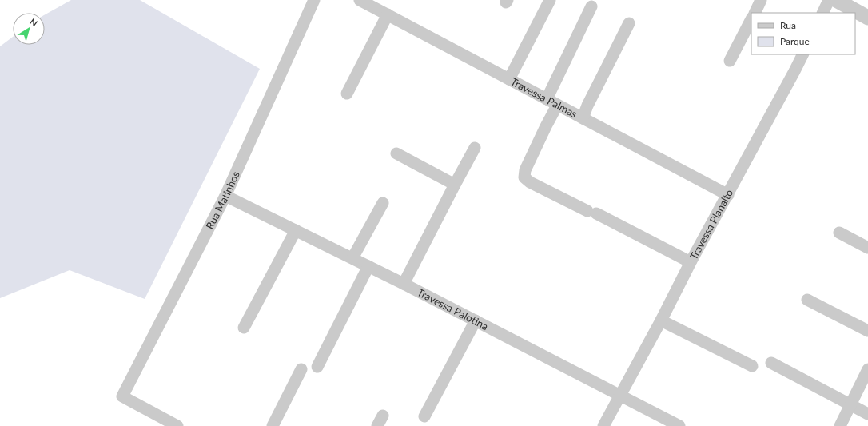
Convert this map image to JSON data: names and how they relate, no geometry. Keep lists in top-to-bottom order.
{
  "streets": {
    "street": [
      "Travessa Palmas",
      "Rua Matinhos",
      "Travessa Planalto",
      "Travessa Palotina"
    ]
  },
  "crossings": [
    ["Travessa Palmas", "Travessa Planalto"],
    ["Rua Matinhos", "Travessa Palotina"],
    ["Travessa Planalto", "Travessa Palotina"]
  ],
  "legend": ["Rua", "Parque"],
  "north": "top right"
}
